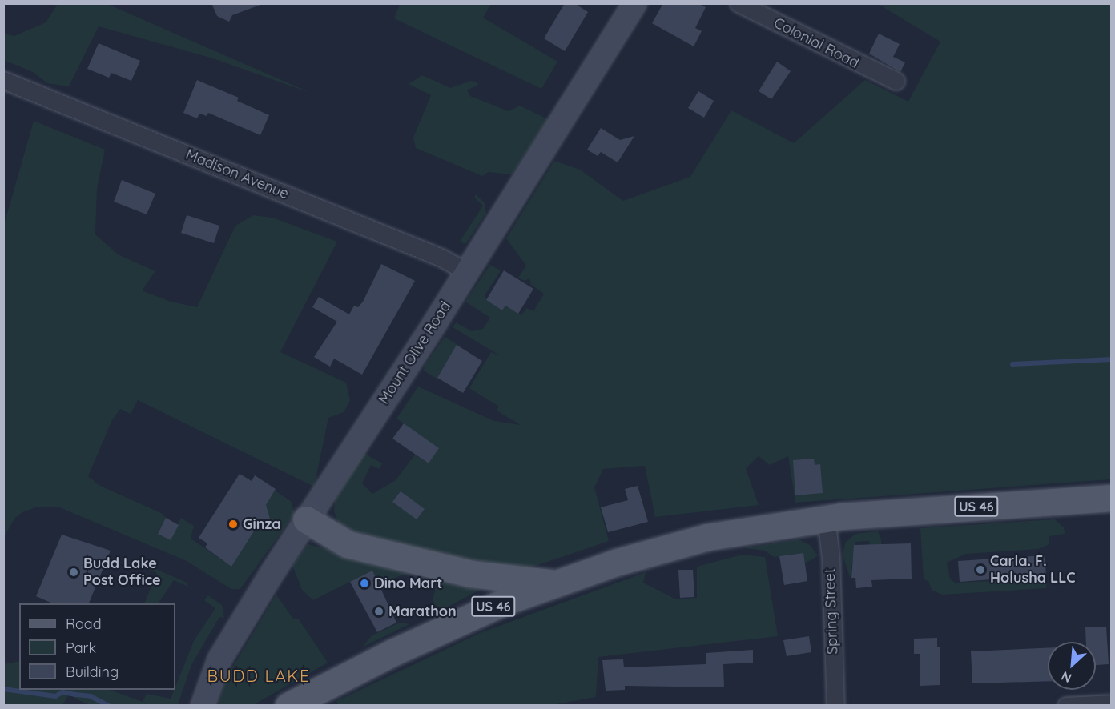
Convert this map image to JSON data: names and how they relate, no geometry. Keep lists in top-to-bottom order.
{
  "streets": {
    "main road": ["Mount Olive Road", "US 46"],
    "street": ["Colonial Road", "Madison Avenue", "Spring Street"]
  },
  "crossings": [
    ["Madison Avenue", "Mount Olive Road"],
    ["US 46", "Spring Street"]
  ],
  "districts": ["BUDD LAKE"],
  "places": [
    "Ginza",
    "Carla. F. Holusha LLC",
    "Budd Lake Post Office",
    "Dino Mart",
    "Marathon"
  ],
  "legend": ["Road", "Park", "Building"],
  "north": "bottom left"
}
